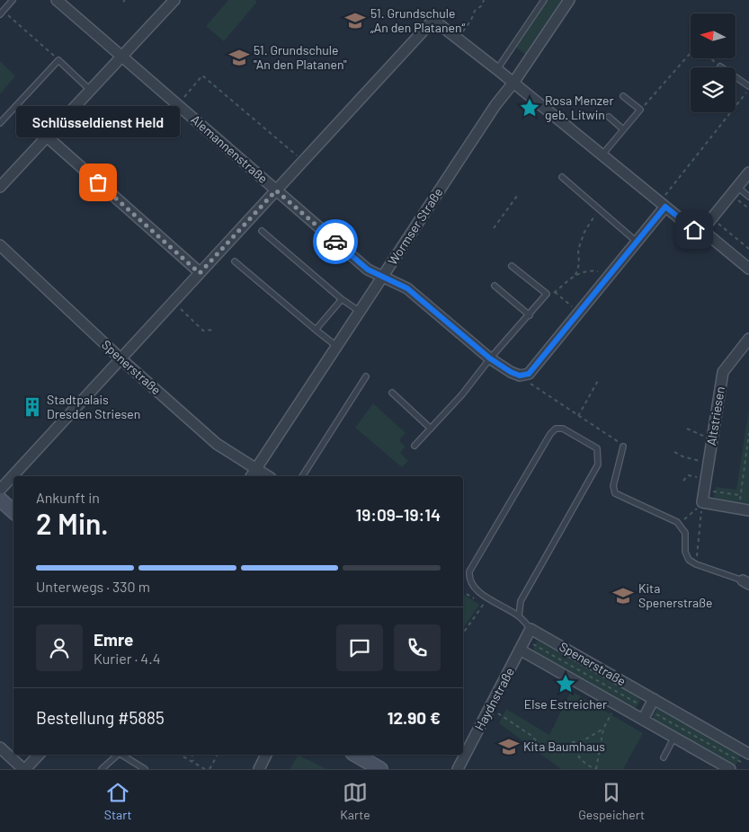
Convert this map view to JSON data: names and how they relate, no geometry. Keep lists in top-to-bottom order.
{
  "streets": {
    "street": [
      "Alemannenstraße",
      "Wormser Straße",
      "Spenerstraße",
      "Altstriesen",
      "Haydnstraße"
    ]
  },
  "crossings": [
    ["Alemannenstraße", "Wormser Straße"],
    ["Wormser Straße", "Spenerstraße"],
    ["Spenerstraße", "Haydnstraße"]
  ],
  "places": {
    "school or university": [
      "51. Grundschule „An den Platanen“",
      "51. Grundschule \"An den Platanen\"",
      "Kita Spenerstraße",
      "Kita Baumhaus"
    ],
    "place": ["Rosa Menzer geb. Litwin", "Else Estreicher"],
    "other": ["Schlüsseldienst Held"],
    "building": ["Stadtpalais Dresden Striesen"]
  },
  "north": "left",
  "page": {
    "bubble": "Schlüsseldienst Held",
    "heading": ["2 Min.", "Ankunft in", "19:09–19:14"],
    "panel": [
      "Emre",
      "Kurier · 4.4",
      "Bestellung #5885",
      "12.90 €"
    ],
    "bar": "Unterwegs · 330 m",
    "tabs": ["Start", "Karte", "Gespeichert"]
  }
}
